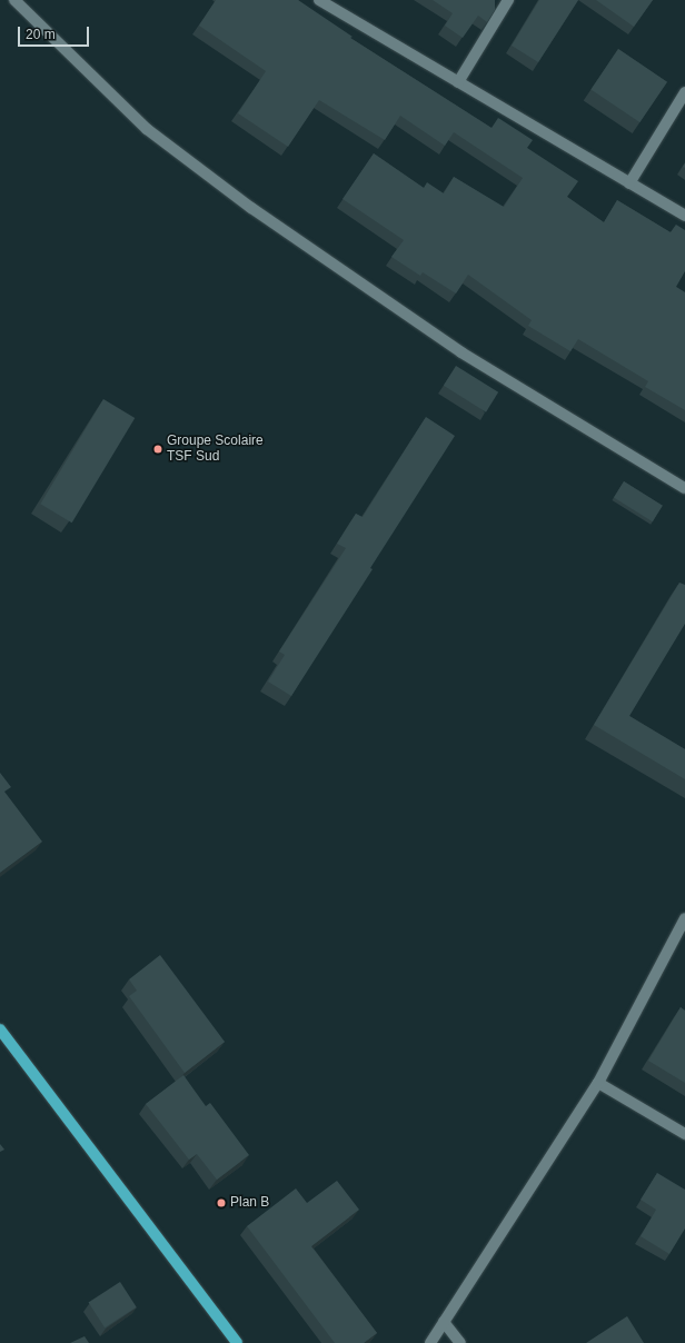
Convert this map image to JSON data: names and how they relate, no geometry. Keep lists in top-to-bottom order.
{
  "places": ["Groupe Scolaire TSF Sud", "Plan B"],
  "scale_bar": "20 m"
}
